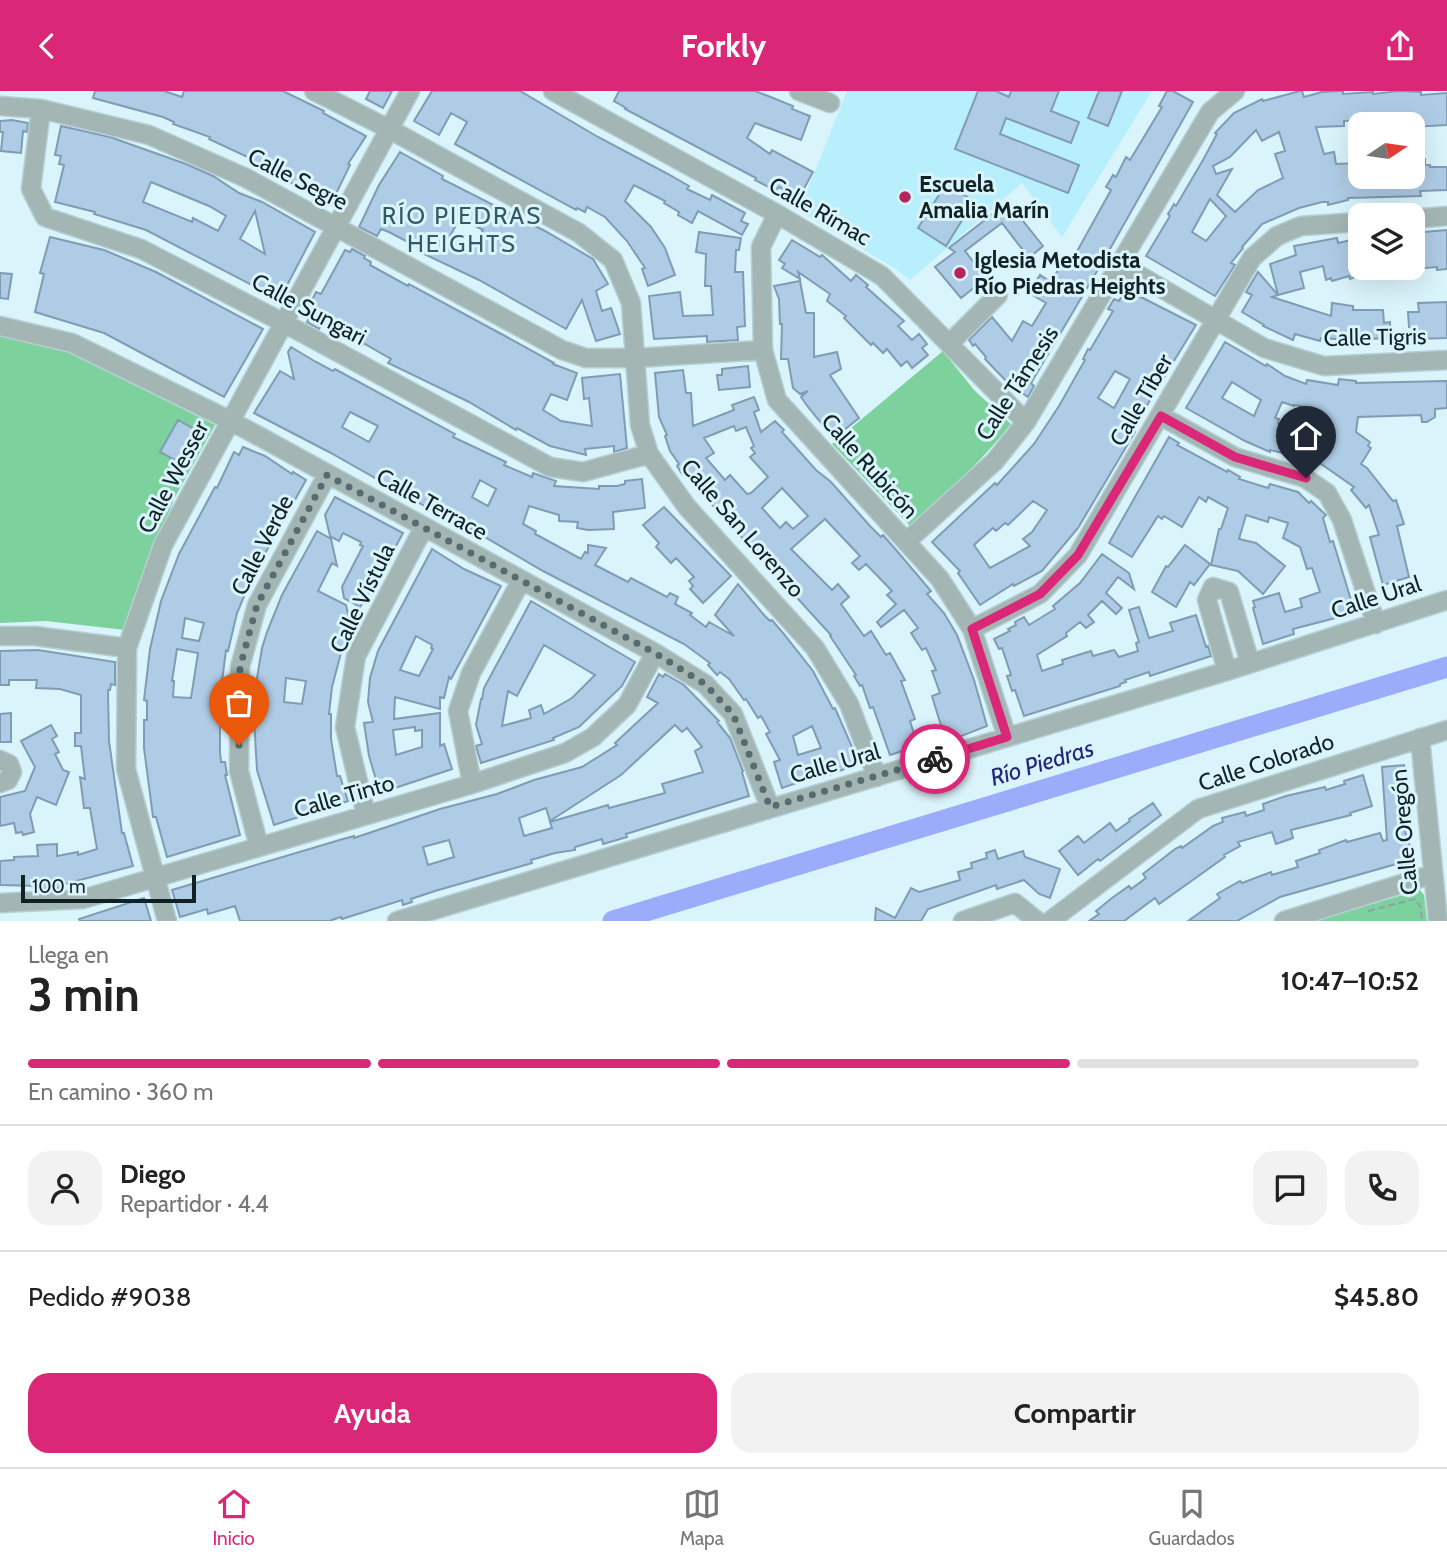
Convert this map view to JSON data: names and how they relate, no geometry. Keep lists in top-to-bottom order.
{
  "streets": {
    "street": [
      "Calle Segre",
      "Calle Rímac",
      "Calle Sungari",
      "Calle Tigris",
      "Calle Támesis",
      "Calle Tíber",
      "Calle Rubicón",
      "Calle Wesser",
      "Calle Terrace",
      "Calle San Lorenzo",
      "Calle Verde",
      "Calle Ural",
      "Calle Vístula",
      "Calle Colorado",
      "Calle Tinto",
      "Calle Oregón"
    ]
  },
  "crossings": [
    ["Calle Segre", "Calle Sungari"],
    ["Calle Segre", "Calle Rubicón"],
    ["Calle Segre", "Calle Wesser"],
    ["Calle Segre", "Calle San Lorenzo"],
    ["Calle Rímac", "Calle Támesis"],
    ["Calle Rímac", "Calle Rubicón"],
    ["Calle Sungari", "Calle Wesser"],
    ["Calle Sungari", "Calle San Lorenzo"],
    ["Calle Tigris", "Calle Támesis"],
    ["Calle Tigris", "Calle Tíber"],
    ["Calle Támesis", "Calle Rubicón"],
    ["Calle Tíber", "Calle Rubicón"],
    ["Calle Rubicón", "Calle Ural"],
    ["Calle Wesser", "Calle Terrace"],
    ["Calle Wesser", "Calle San Lorenzo"],
    ["Calle Wesser", "Calle Tinto"],
    ["Calle Terrace", "Calle Verde"],
    ["Calle Terrace", "Calle Ural"],
    ["Calle Terrace", "Calle Vístula"],
    ["Calle Terrace", "Calle Tinto"],
    ["Calle San Lorenzo", "Calle Ural"],
    ["Calle Verde", "Calle Tinto"],
    ["Calle Vístula", "Calle Tinto"],
    ["Calle Colorado", "Calle Oregón"]
  ],
  "districts": ["RÍO PIEDRAS HEIGHTS"],
  "water": ["Río Piedras"],
  "places": ["Escuela Amalia Marín", "Iglesia Metodista Río Piedras Heights"],
  "scale_bar": "100 m",
  "north": "right",
  "page": {
    "header": "Forkly",
    "scale": "100 m",
    "heading": ["3 min", "Llega en", "10:47–10:52"],
    "panel": [
      "Diego",
      "Repartidor · 4.4",
      "Pedido #9038",
      "$45.80"
    ],
    "bar": "En camino · 360 m",
    "buttons": ["Ayuda", "Compartir"],
    "tabs": ["Inicio", "Mapa", "Guardados"]
  }
}
